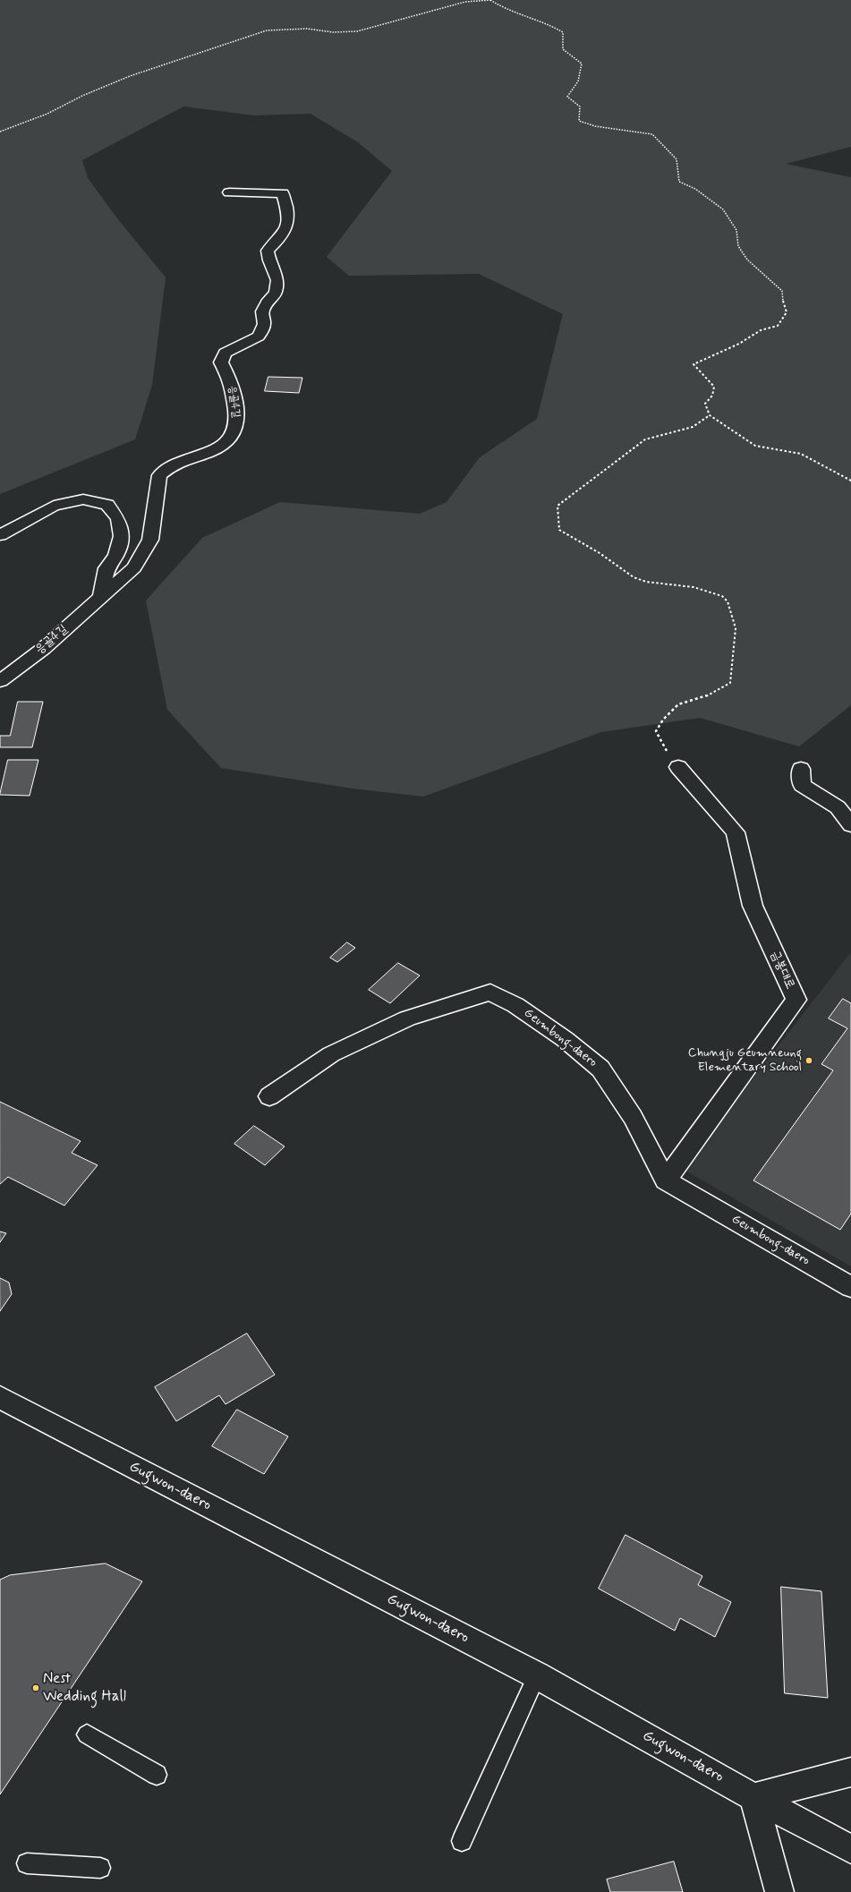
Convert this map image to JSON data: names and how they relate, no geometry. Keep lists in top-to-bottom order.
{
  "streets": {
    "street": [
      "응골4길",
      "금봉대로",
      "Geumbong-daero",
      "Gugwon-daero"
    ]
  },
  "crossings": [
    ["금봉대로", "Geumbong-daero"]
  ],
  "places": ["Chungju Geumneung Elementary School", "Nest Wedding Hall"]
}
